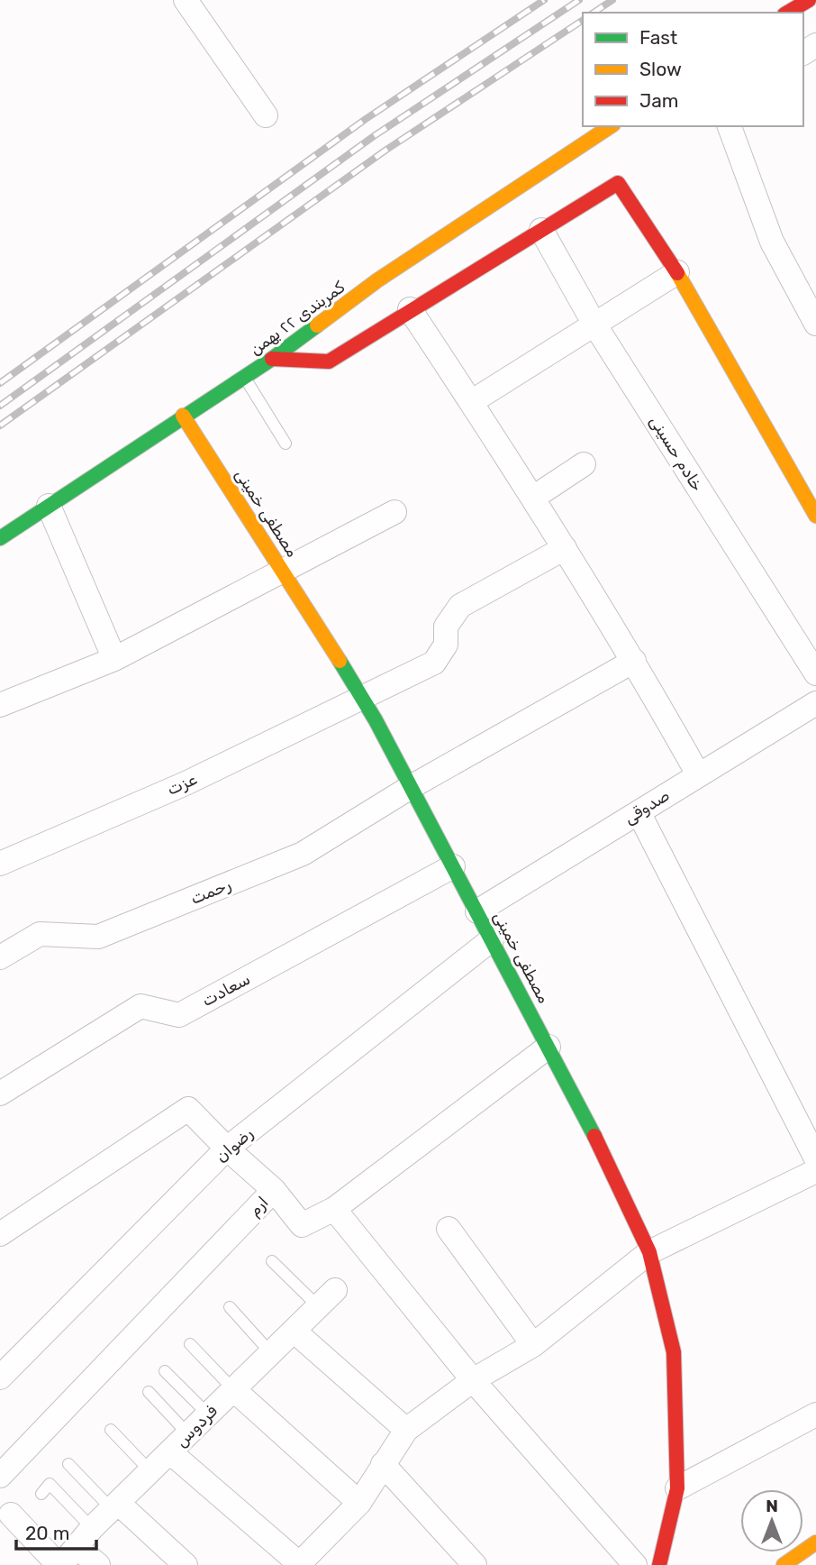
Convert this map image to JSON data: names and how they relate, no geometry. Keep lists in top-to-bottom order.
{
  "streets": {
    "street": [
      "کمربندی ۲۲ بهمن",
      "خادم حسینی",
      "مصطفی خمینی",
      "عزت",
      "صدوقی",
      "رحمت",
      "سعادت",
      "رضوان",
      "ارم",
      "فردوس"
    ]
  },
  "crossings": [
    ["کمربندی ۲۲ بهمن", "مصطفی خمینی"],
    ["مصطفی خمینی", "عزت"],
    ["مصطفی خمینی", "صدوقی"],
    ["مصطفی خمینی", "رحمت"],
    ["مصطفی خمینی", "سعادت"],
    ["مصطفی خمینی", "رضوان"],
    ["مصطفی خمینی", "ارم"]
  ],
  "legend": ["Fast", "Slow", "Jam"],
  "scale_bar": "20 m",
  "north": "top"
}
